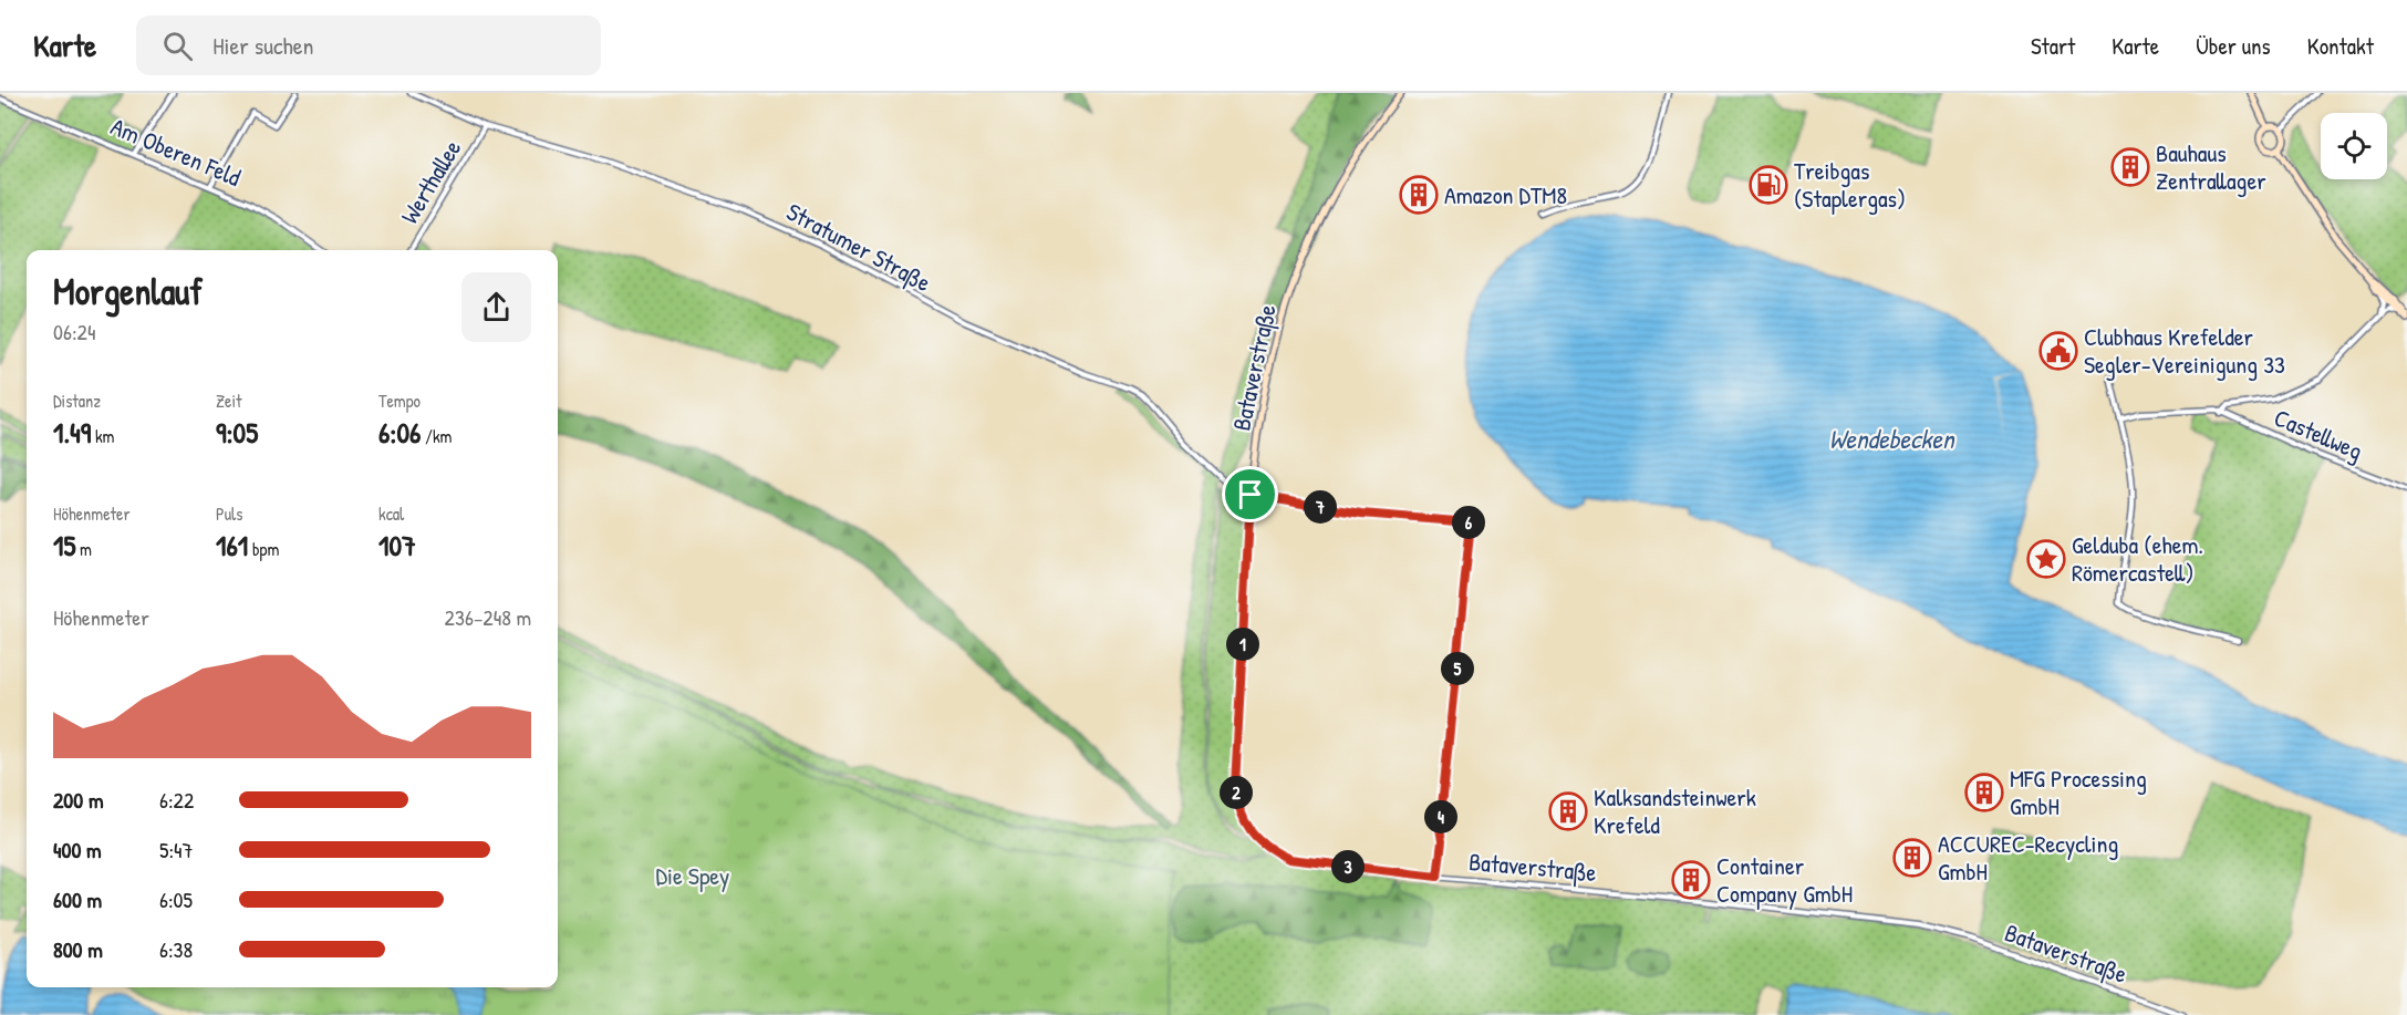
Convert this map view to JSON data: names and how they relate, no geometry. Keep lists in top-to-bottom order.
{
  "streets": {
    "street": [
      "Am Oberen Feld",
      "Werthallee",
      "Stratumer Straße",
      "Bataverstraße",
      "Castellweg"
    ]
  },
  "crossings": [
    ["Werthallee", "Stratumer Straße"],
    ["Stratumer Straße", "Bataverstraße"]
  ],
  "water": ["Wendebecken"],
  "parks": ["Die Spey"],
  "places": {
    "building": [
      "Bauhaus Zentrallager",
      "Amazon DTM8",
      "MFG Processing GmbH",
      "Kalksandsteinwerk Krefeld",
      "ACCUREC-Recycling GmbH",
      "Container Company GmbH"
    ],
    "fuel station": ["Treibgas (Staplergas)"],
    "public building": ["Clubhaus Krefelder Segler-Vereinigung 33"],
    "place": ["Gelduba (ehem. Römercastell)"]
  },
  "page": {
    "header": "Karte",
    "search": "Hier suchen",
    "nav": [
      "Start",
      "Karte",
      "Über uns",
      "Kontakt"
    ],
    "heading": ["Morgenlauf", "06:24"],
    "stats": [
      ["Distanz", "1.49 km"],
      ["Zeit", "9:05"],
      ["Tempo", "6:06 /km"],
      ["Höhenmeter", "15 m"],
      ["Puls", "161 bpm"],
      ["kcal", "107"]
    ],
    "pins": [
      "7",
      "6",
      "1",
      "5",
      "2",
      "4",
      "3"
    ],
    "chart": ["Höhenmeter", "236–248 m"],
    "list": [
      {
        "name": "200 m",
        "note": "6:22"
      },
      {
        "name": "400 m",
        "note": "5:47"
      },
      {
        "name": "600 m",
        "note": "6:05"
      },
      {
        "name": "800 m",
        "note": "6:38"
      }
    ]
  }
}
